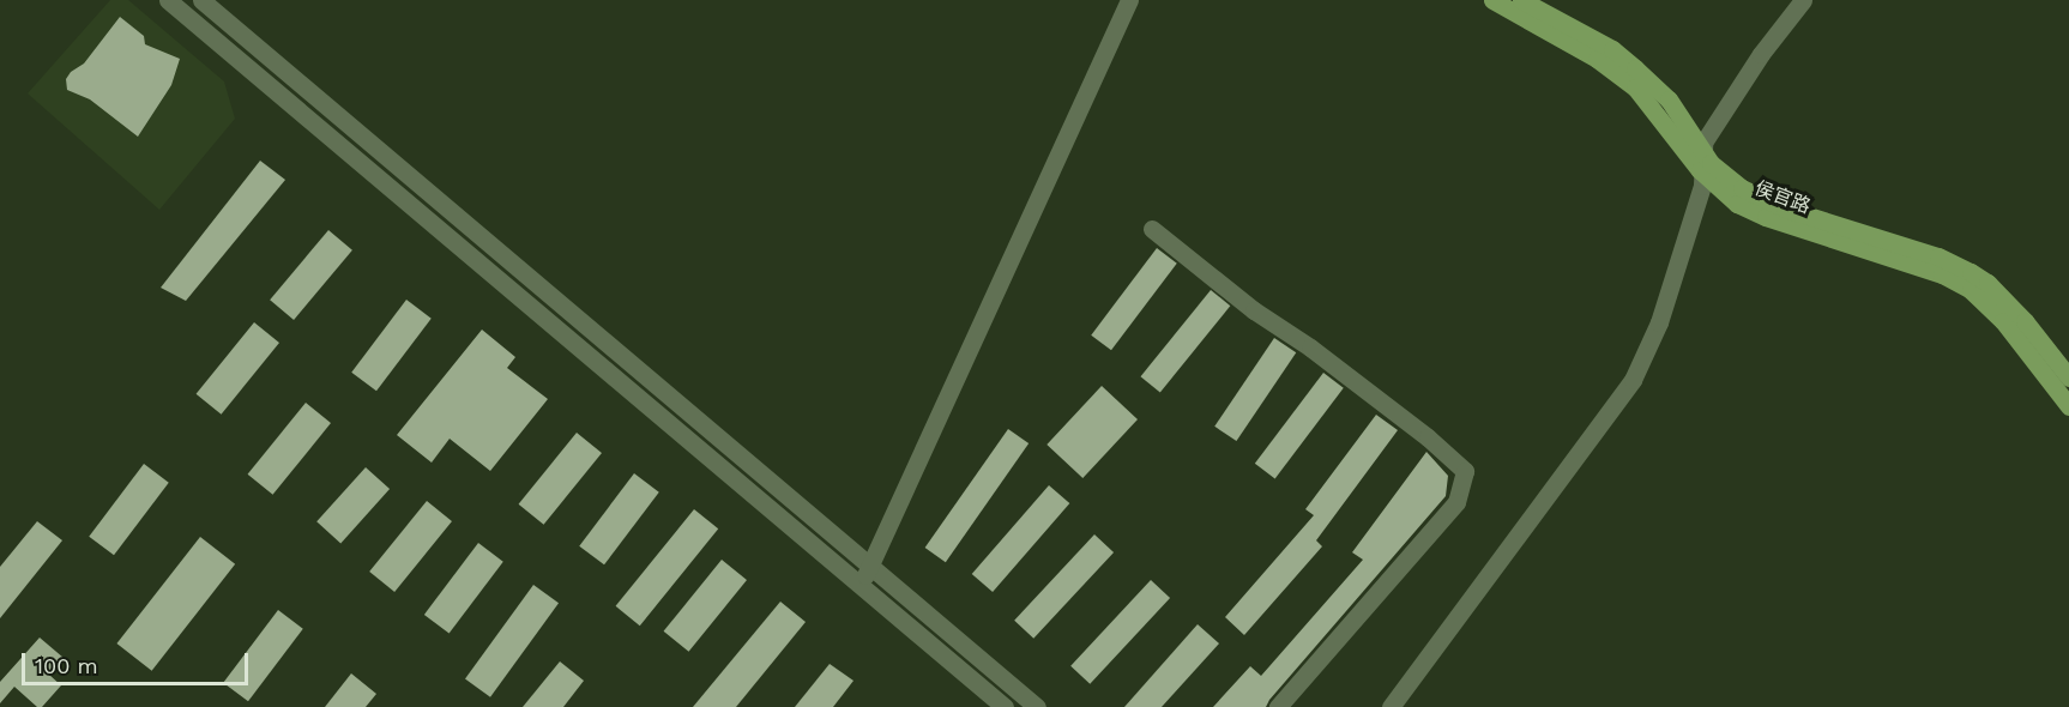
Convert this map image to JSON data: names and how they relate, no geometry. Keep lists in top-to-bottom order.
{
  "streets": {
    "main road": ["侯官路"]
  },
  "scale_bar": "100 m"
}
